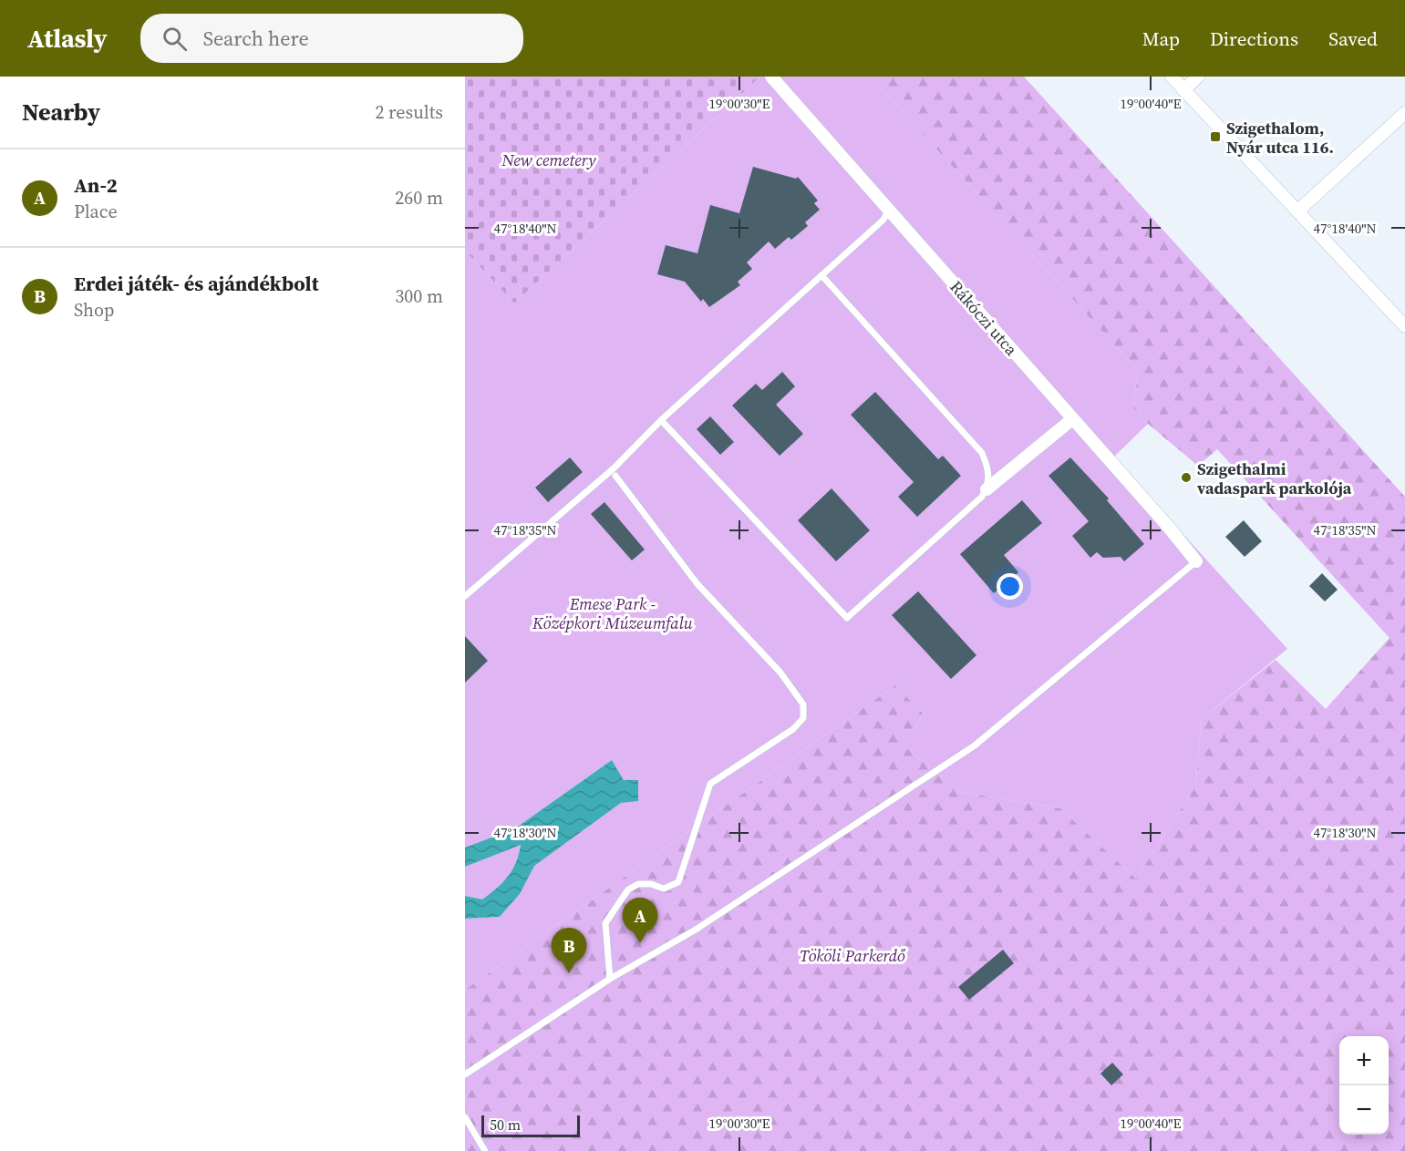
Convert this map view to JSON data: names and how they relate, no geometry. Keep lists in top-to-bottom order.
{
  "streets": {
    "street": ["Rákóczi utca"]
  },
  "parks": ["New cemetery", "Emese Park - Középkori Múzeumfalu", "Tököli Parkerdő"],
  "places": {
    "transit": ["Szigethalom, Nyár utca 116."],
    "other": ["Szigethalmi vadaspark parkolója"]
  },
  "scale_bar": "50 m",
  "page": {
    "header": "Atlasly",
    "search": "Search here",
    "nav": ["Map", "Directions", "Saved"],
    "heading": ["Nearby", "2 results"],
    "list": [
      {
        "mark": "A",
        "name": "An-2",
        "note": "Place",
        "value": "260 m"
      },
      {
        "mark": "B",
        "name": "Erdei játék- és ajándékbolt",
        "note": "Shop",
        "value": "300 m"
      }
    ],
    "pins": ["A", "B"],
    "map_buttons": ["+", "−"],
    "scale": "50 m"
  },
  "coordinates": [
    "19°00'30\"E",
    "19°00'40\"E",
    "47°18'40\"N",
    "47°18'35\"N",
    "47°18'30\"N"
  ]
}
